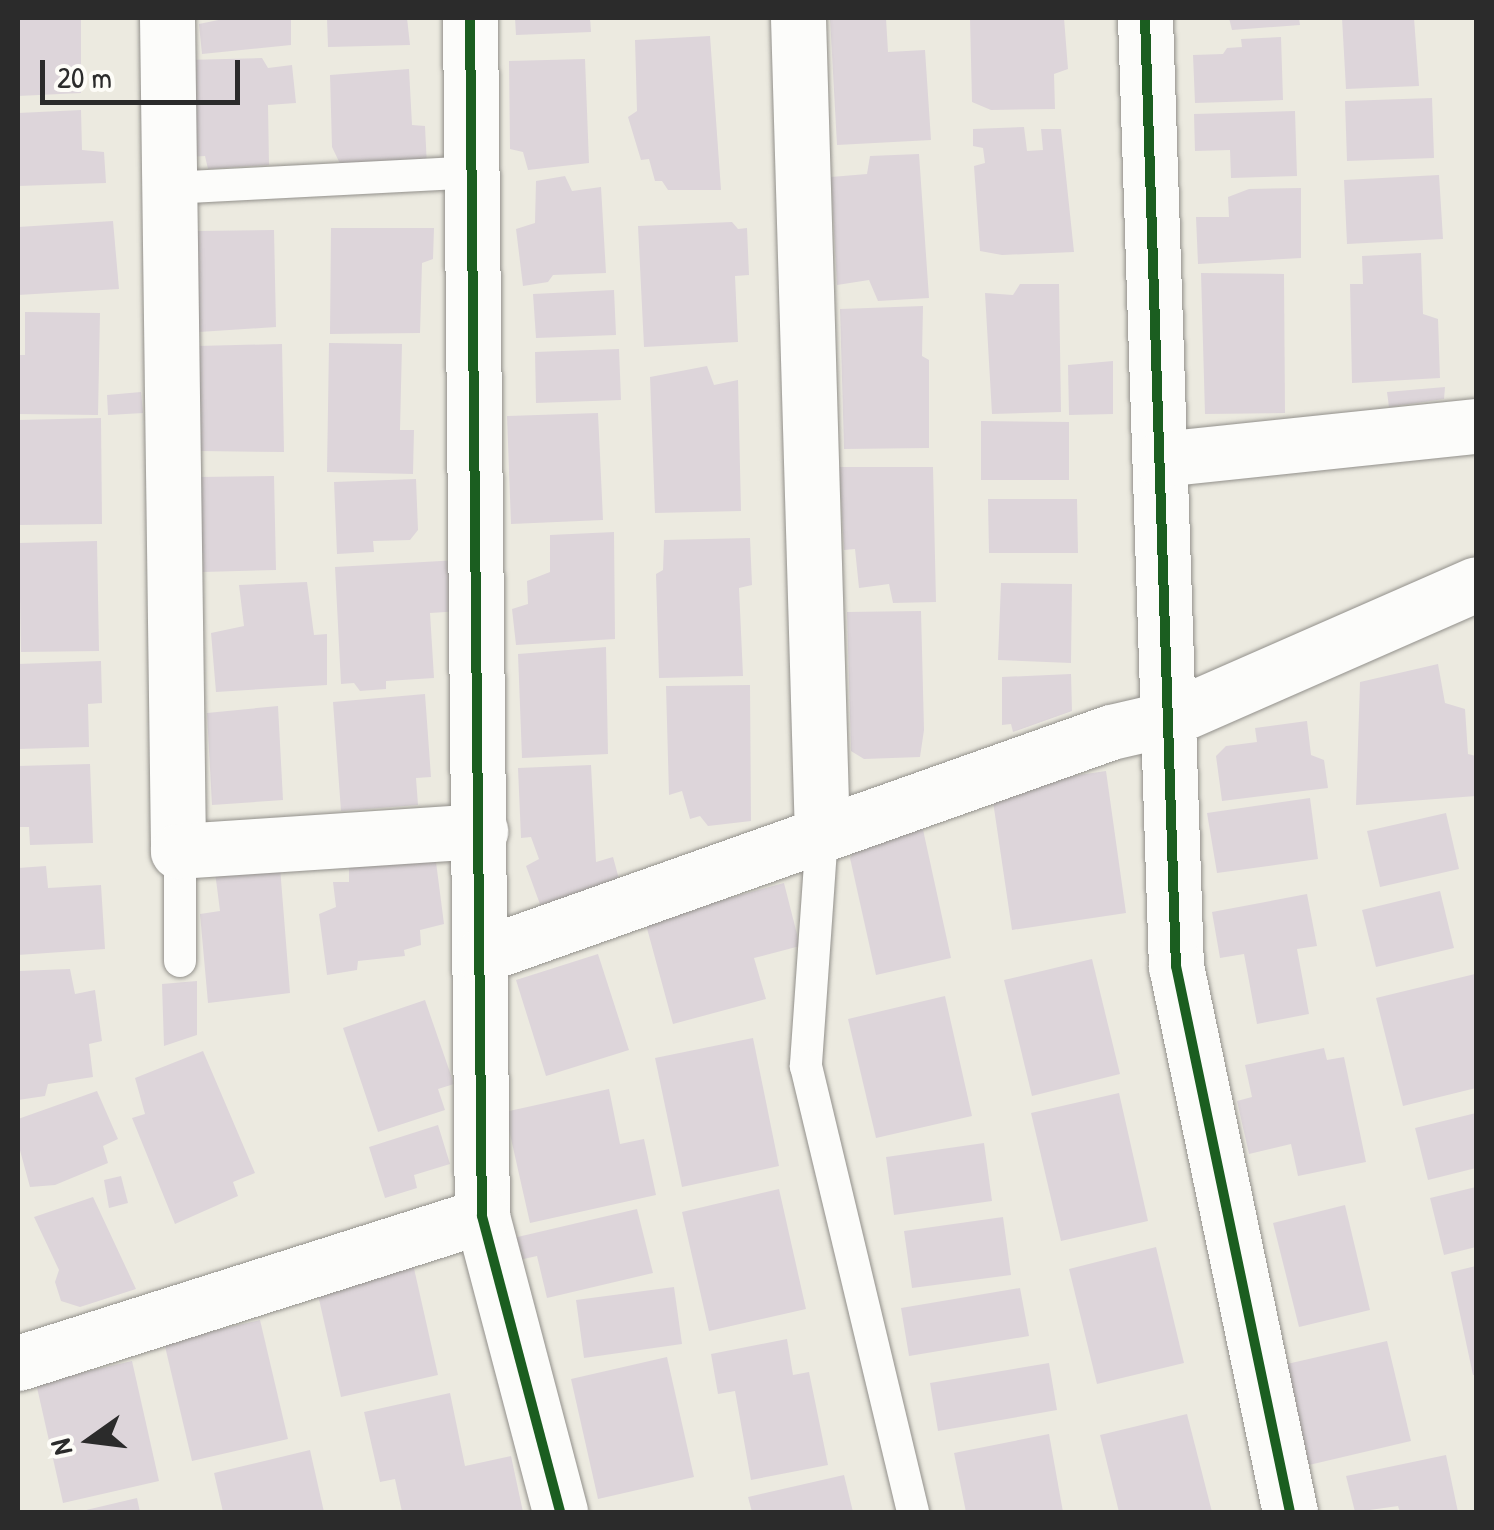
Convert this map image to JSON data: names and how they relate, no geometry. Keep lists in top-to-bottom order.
{
  "scale_bar": "20 m",
  "north": "left"
}
